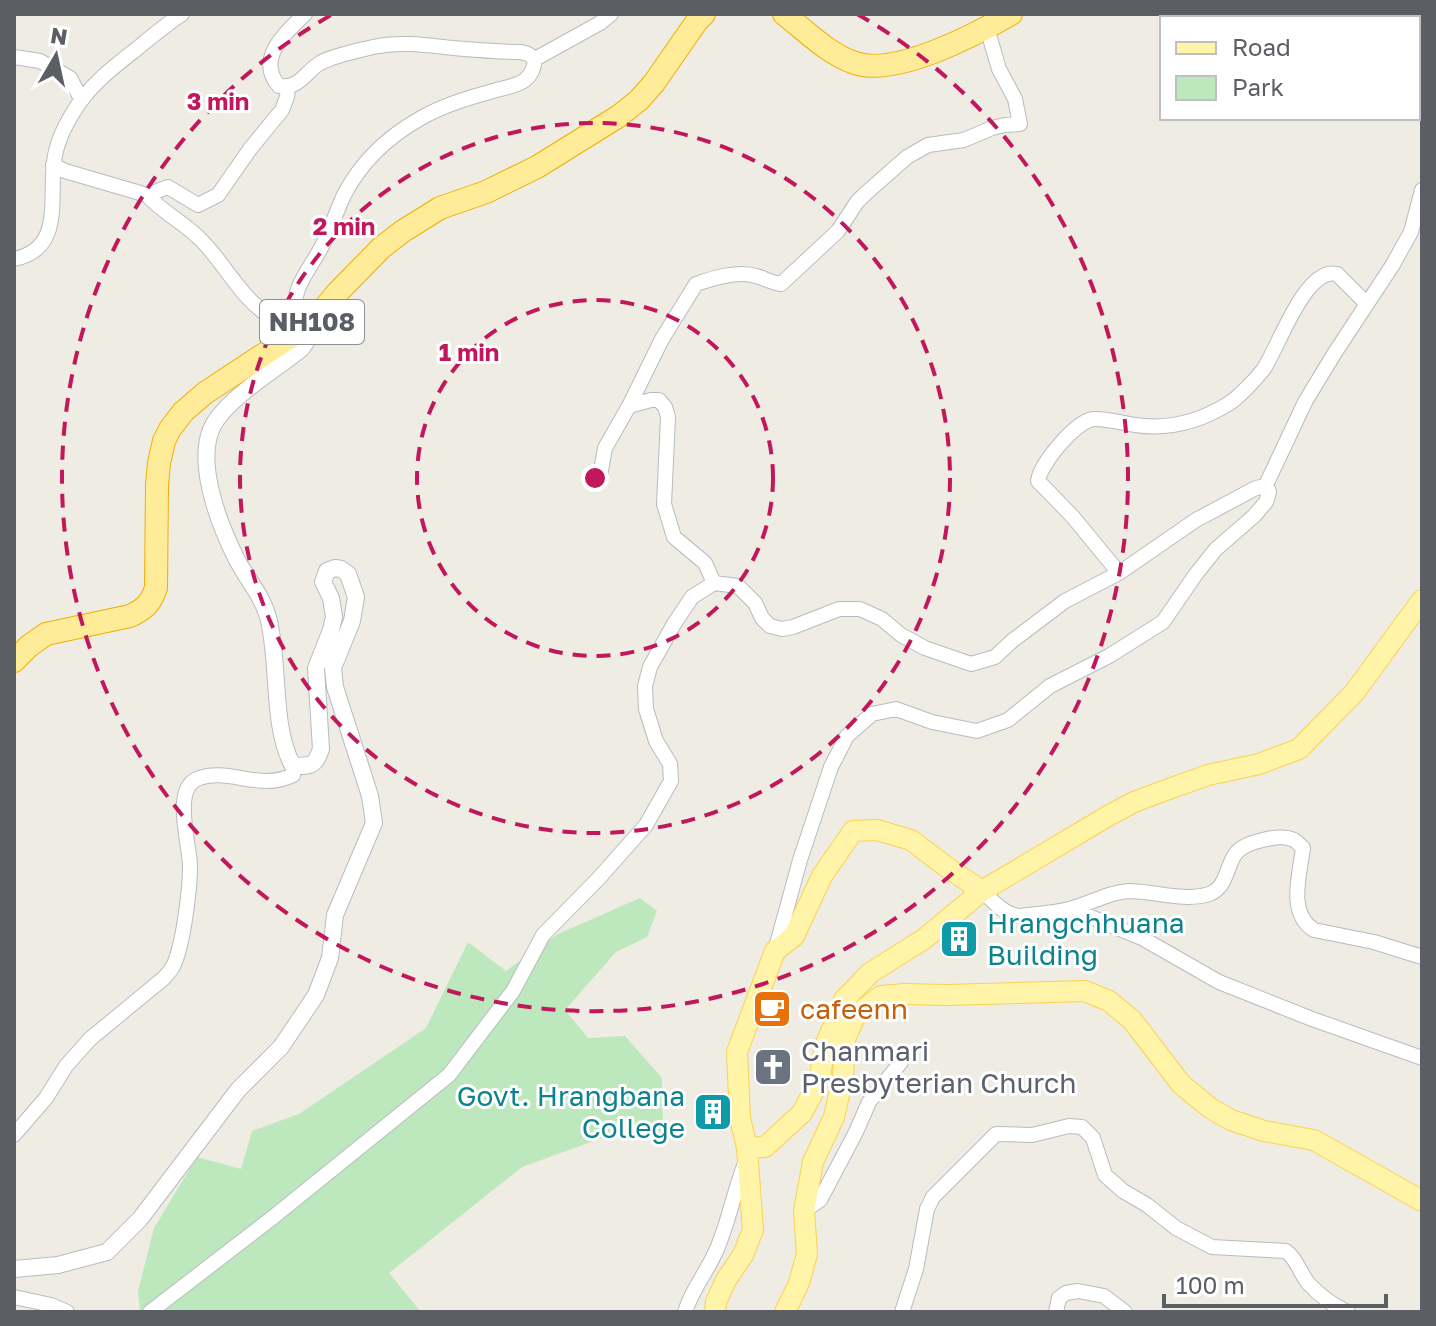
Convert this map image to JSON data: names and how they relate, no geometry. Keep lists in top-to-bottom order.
{
  "streets": {
    "highway": ["NH108"]
  },
  "places": {
    "building": ["Hrangchhuana Building", "Govt. Hrangbana College"],
    "cafe": ["cafeenn"],
    "church": ["Chanmari Presbyterian Church"]
  },
  "legend": ["Road", "Park"],
  "scale_bar": "100 m",
  "north": "top",
  "rings": ["3 min", "2 min", "1 min"]
}
